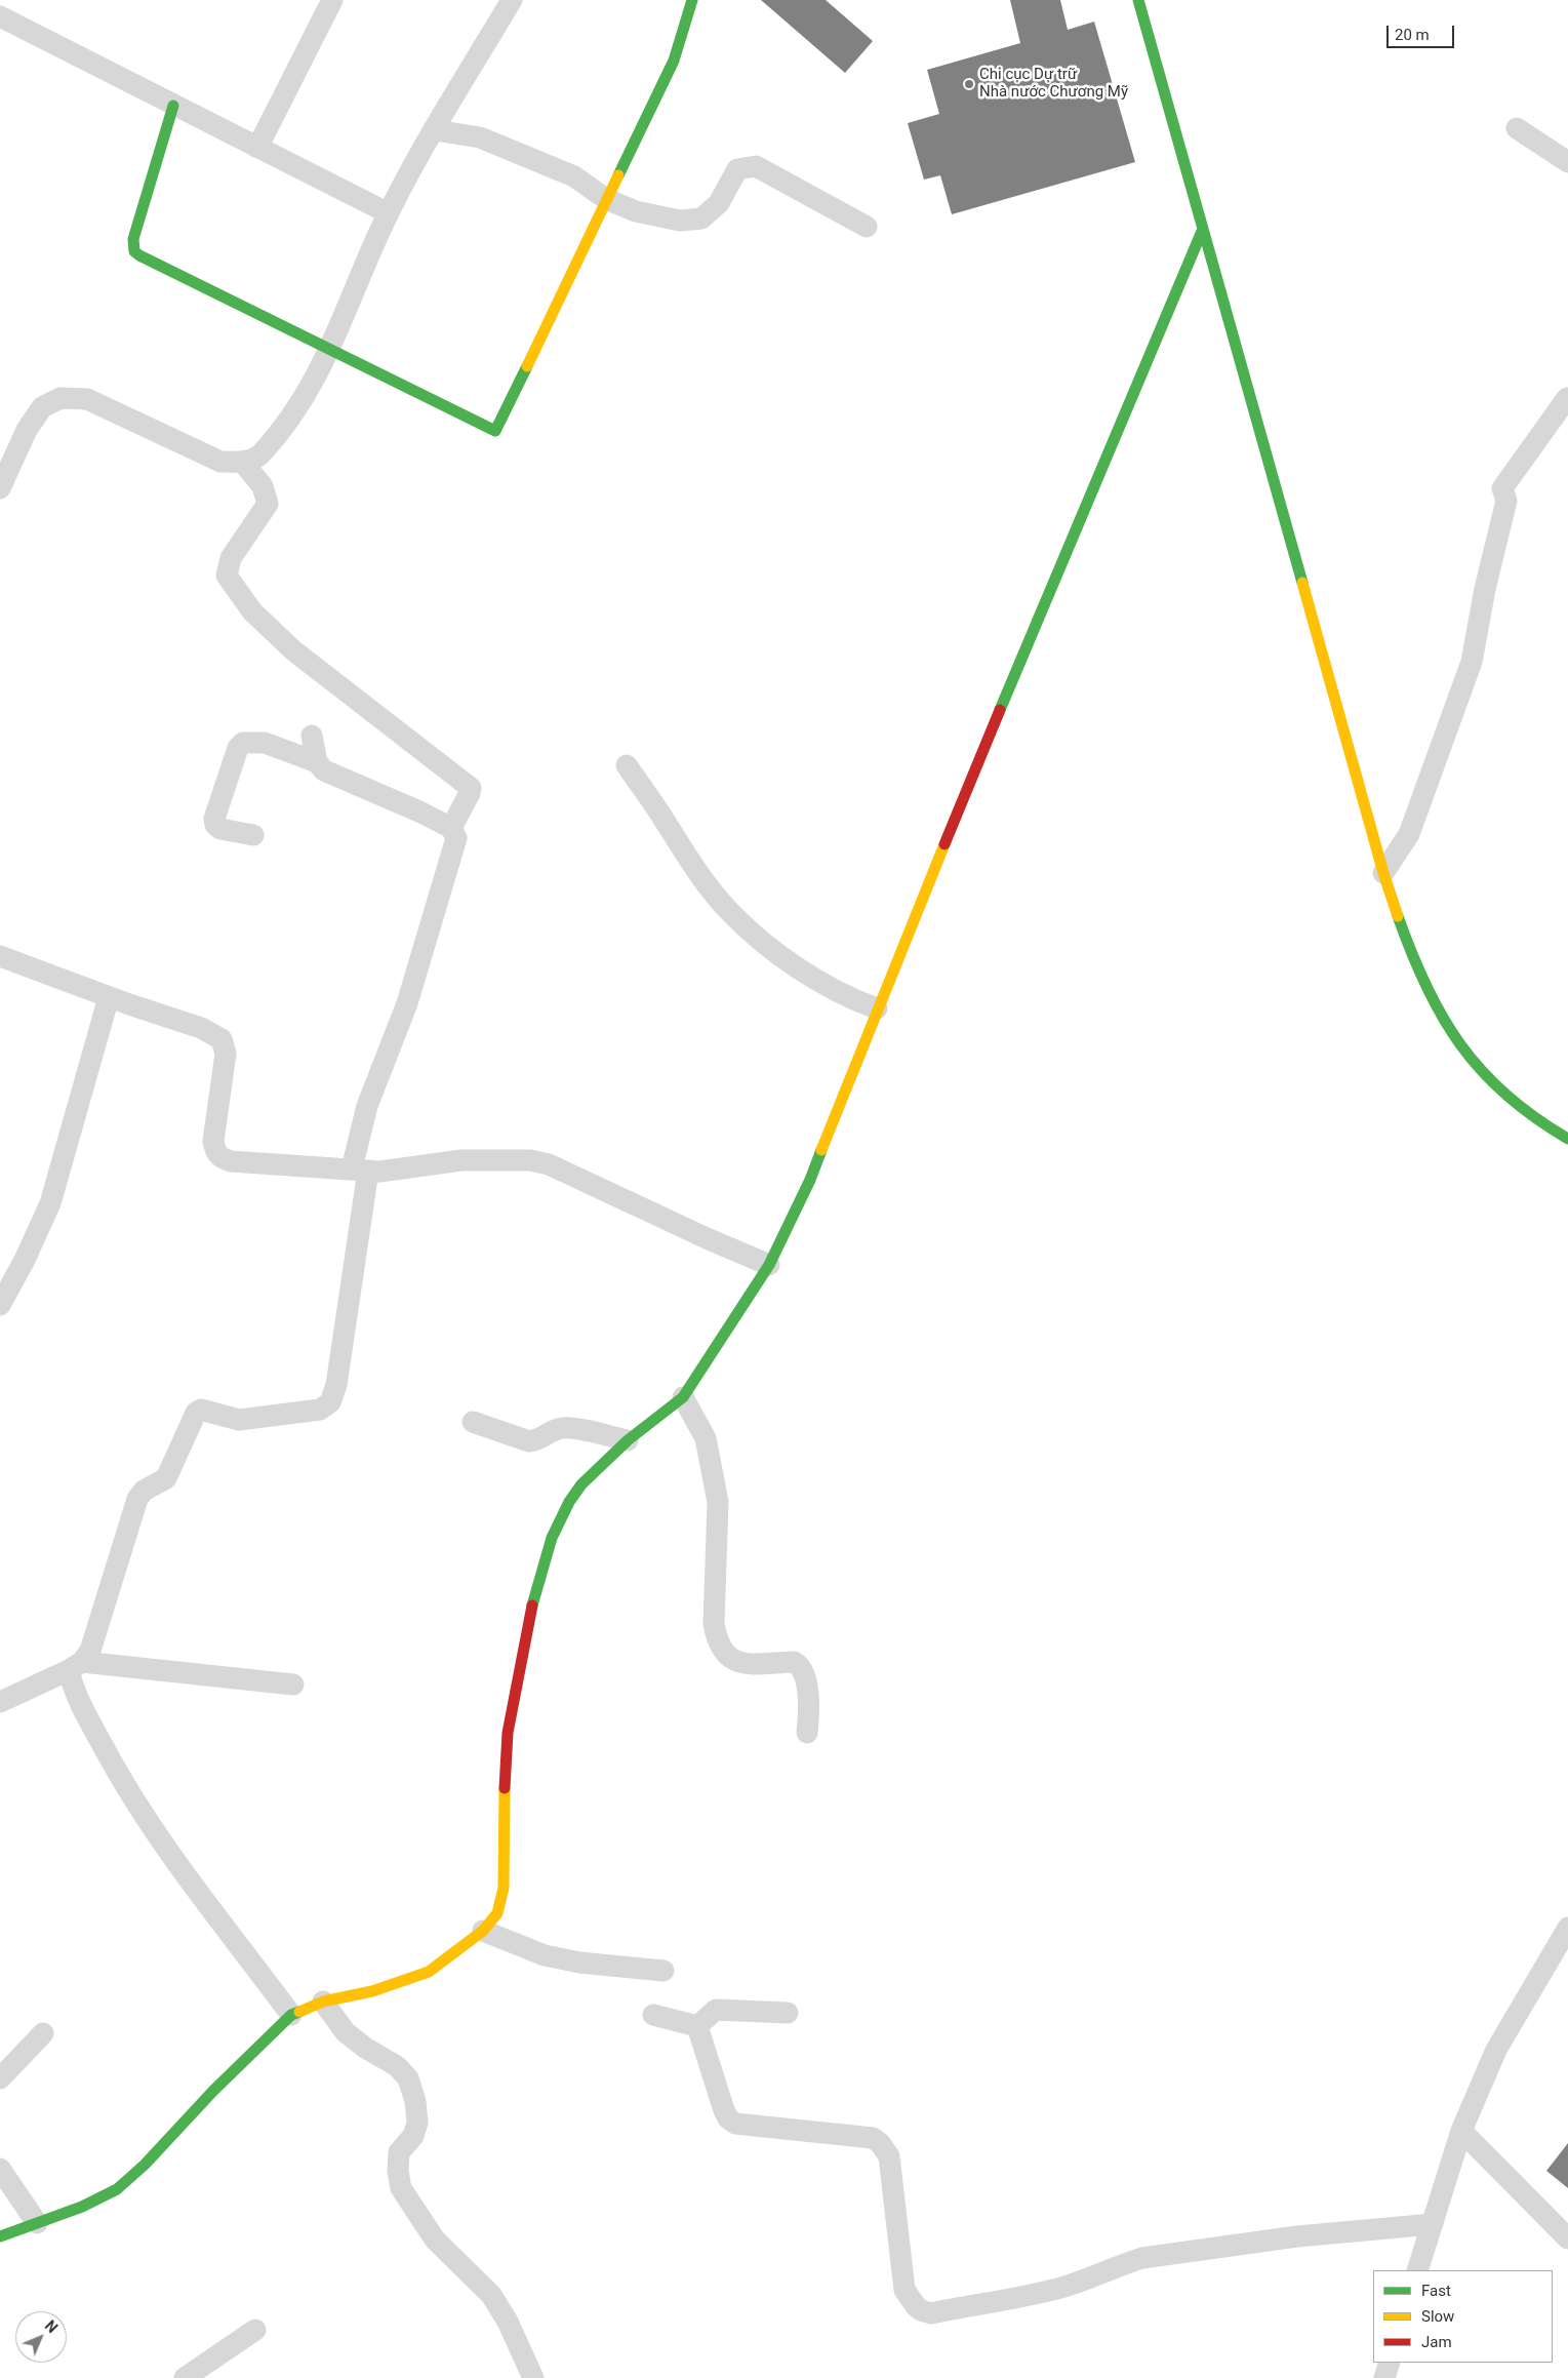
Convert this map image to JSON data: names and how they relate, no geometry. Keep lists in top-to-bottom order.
{
  "places": ["Chi cục Dự trữ Nhà nước Chương Mỹ"],
  "legend": ["Fast", "Slow", "Jam"],
  "scale_bar": "20 m",
  "north": "top right"
}
